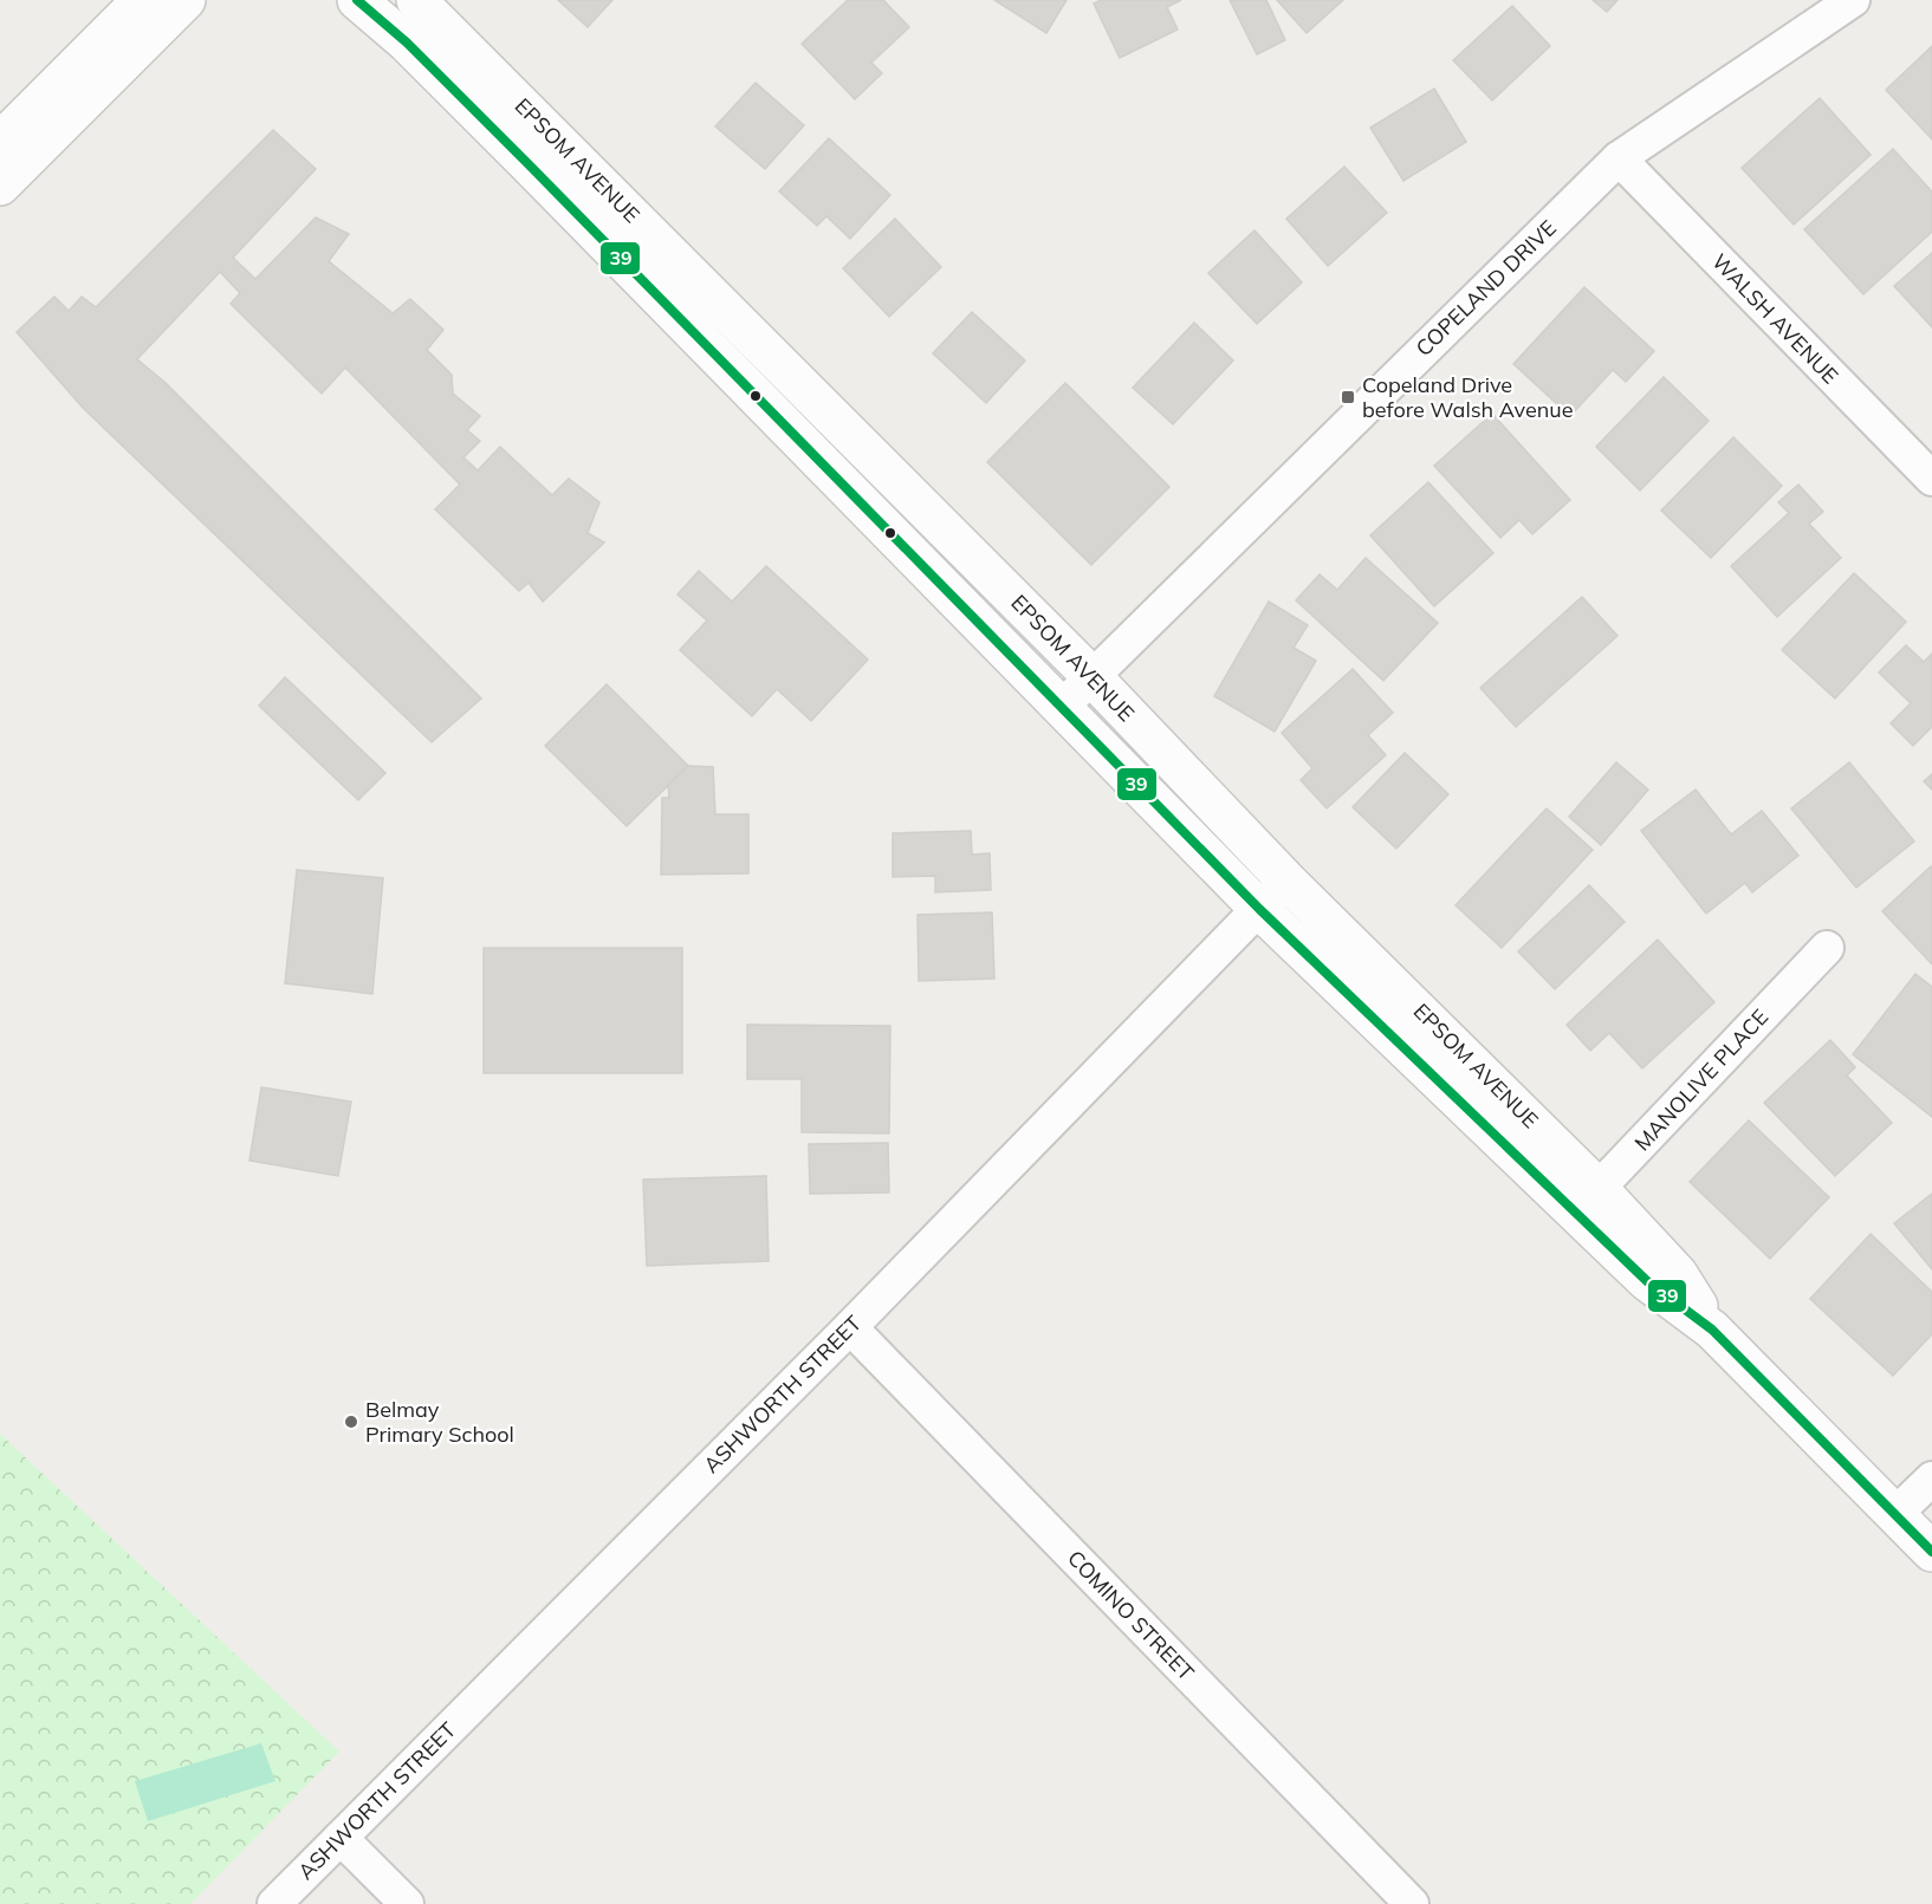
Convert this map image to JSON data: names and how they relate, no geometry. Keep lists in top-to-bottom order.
{
  "streets": {
    "street": [
      "EPSOM AVENUE",
      "COPELAND DRIVE",
      "WALSH AVENUE",
      "MANOLIVE PLACE",
      "ASHWORTH STREET",
      "COMINO STREET"
    ]
  },
  "crossings": [
    ["EPSOM AVENUE", "COPELAND DRIVE"],
    ["EPSOM AVENUE", "MANOLIVE PLACE"],
    ["EPSOM AVENUE", "ASHWORTH STREET"],
    ["COPELAND DRIVE", "WALSH AVENUE"],
    ["ASHWORTH STREET", "COMINO STREET"]
  ],
  "places": {
    "transit": ["Copeland Drive before Walsh Avenue"],
    "other": ["Belmay Primary School"]
  },
  "lines": ["transit line 39"]
}
